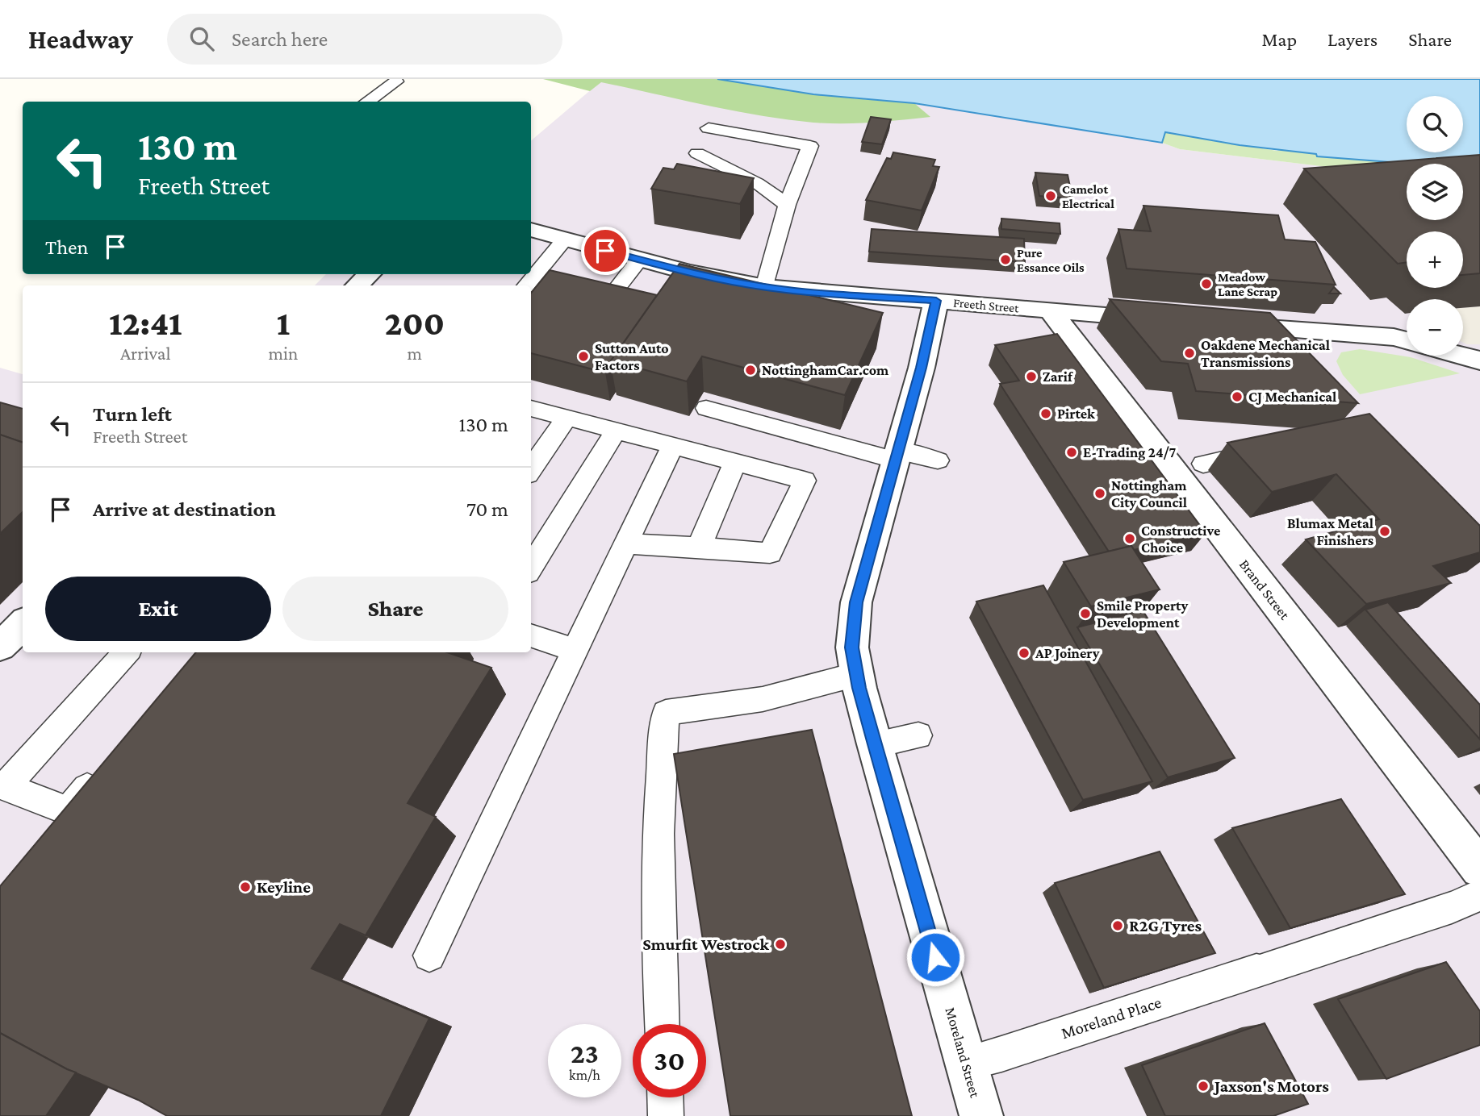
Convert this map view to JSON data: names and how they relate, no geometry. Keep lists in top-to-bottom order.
{
  "streets": {
    "street": ["Freeth Street", "Brand Street", "Moreland Street"],
    "lane": ["Moreland Place"]
  },
  "crossings": [
    ["Freeth Street", "Brand Street"],
    ["Freeth Street", "Moreland Street"],
    ["Moreland Place", "Moreland Street"]
  ],
  "places": [
    "Camelot Electrical",
    "Pure Essance Oils",
    "Meadow Lane Scrap",
    "Oakdene Mechanical Transmissions",
    "Sutton Auto Factors",
    "NottinghamCar.com",
    "Zarif",
    "CJ Mechanical",
    "Pirtek",
    "E-Trading 24/7",
    "Nottingham City Council",
    "Blumax Metal Finishers",
    "Constructive Choice",
    "Smile Property Development",
    "AP Joinery",
    "Keyline",
    "R2G Tyres",
    "Smurfit Westrock",
    "Jaxson's Motors"
  ],
  "page": {
    "header": "Headway",
    "search": "Search here",
    "nav": ["Map", "Layers", "Share"],
    "map_buttons": ["+", "−"],
    "turn": ["130 m", "Freeth Street"],
    "then": "Then",
    "eta": [
      "12:41",
      "Arrival",
      "1",
      "min",
      "200",
      "m"
    ],
    "list": [
      {
        "name": "Turn left",
        "note": "Freeth Street",
        "value": "130 m"
      },
      {
        "name": "Arrive at destination",
        "value": "70 m"
      }
    ],
    "buttons": ["Exit", "Share"],
    "speed": "23 km/h",
    "limit": "30"
  }
}
